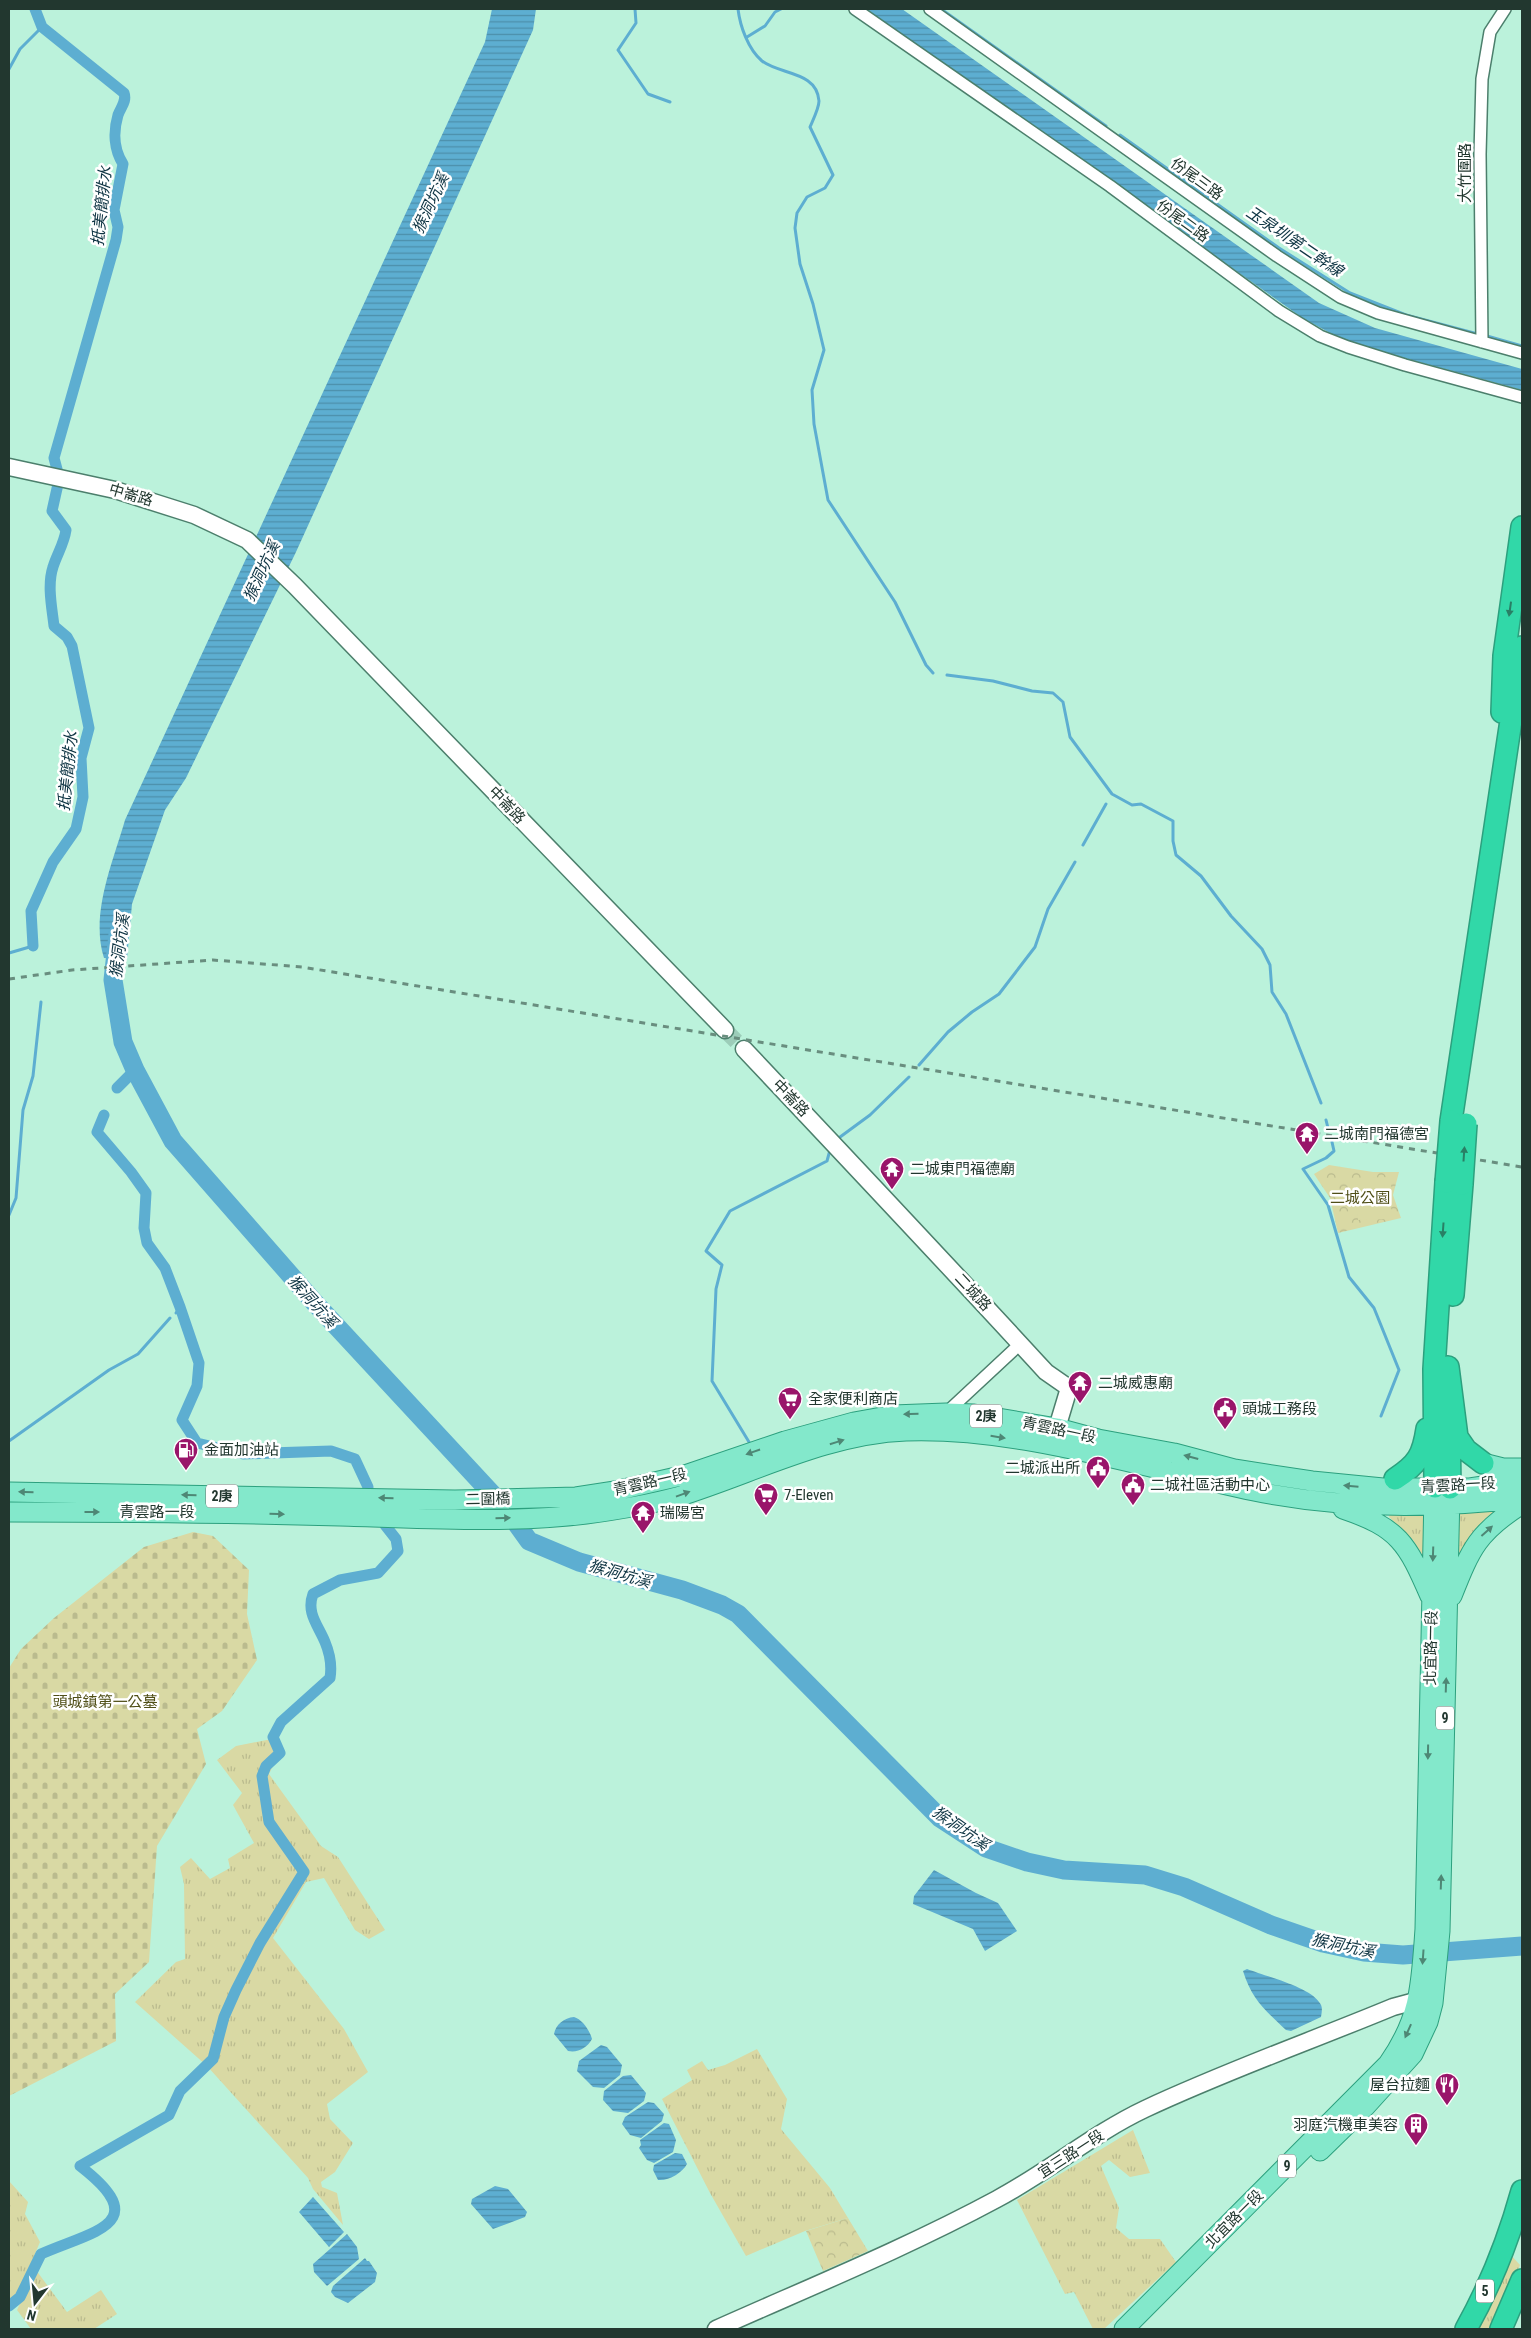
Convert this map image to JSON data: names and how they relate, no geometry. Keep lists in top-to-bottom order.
{
  "streets": {
    "highway": ["5"],
    "main road": [
      "2庚",
      "青雲路一段",
      "二圍橋",
      "北宜路一段",
      "9"
    ],
    "street": [
      "大竹圍路",
      "份尾三路",
      "份尾二路",
      "中崙路",
      "二城路",
      "宜三路一段"
    ]
  },
  "crossings": [
    ["大竹圍路", "份尾三路"],
    ["中崙路", "二城路"],
    ["二城路", "青雲路一段"],
    ["青雲路一段", "二圍橋"],
    ["青雲路一段", "北宜路一段"],
    ["北宜路一段", "宜三路一段"]
  ],
  "water": ["猴洞坑溪", "抵美簡排水", "玉泉圳第二幹線"],
  "parks": ["二城公園", "頭城鎮第一公墓"],
  "places": {
    "temple": [
      "二城南門福德宮",
      "二城東門福德廟",
      "二城威惠廟",
      "瑞陽宮"
    ],
    "supermarket": ["全家便利商店", "7-Eleven"],
    "public building": ["頭城工務段", "二城派出所", "二城社區活動中心"],
    "fuel station": ["金面加油站"],
    "restaurant": ["屋台拉麵"],
    "building": ["羽庭汽機車美容"]
  },
  "north": "bottom"
}
